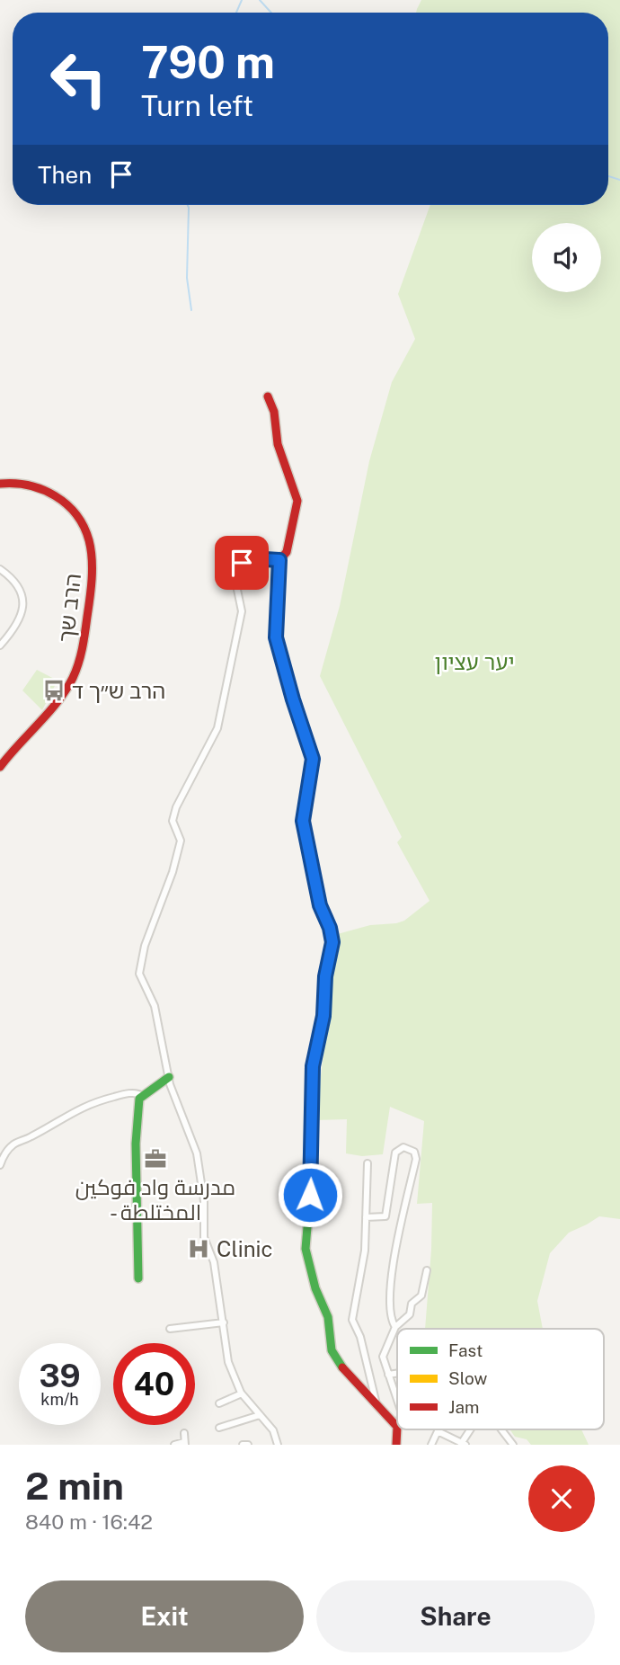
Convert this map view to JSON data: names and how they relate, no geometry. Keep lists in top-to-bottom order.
{
  "streets": {
    "street": ["הרב שך"]
  },
  "parks": ["יער עציון"],
  "places": {
    "bus stop": ["הרב ש״ך ד"],
    "office": ["مدرسة واد فوكين - المختلطة"],
    "hospital": ["Clinic"]
  },
  "legend": ["Fast", "Slow", "Jam"],
  "page": {
    "turn": ["790 m", "Turn left"],
    "then": "Then",
    "speed": "39 km/h",
    "limit": "40",
    "heading": ["2 min", "840 m · 16:42"],
    "buttons": ["Exit", "Share"]
  }
}
